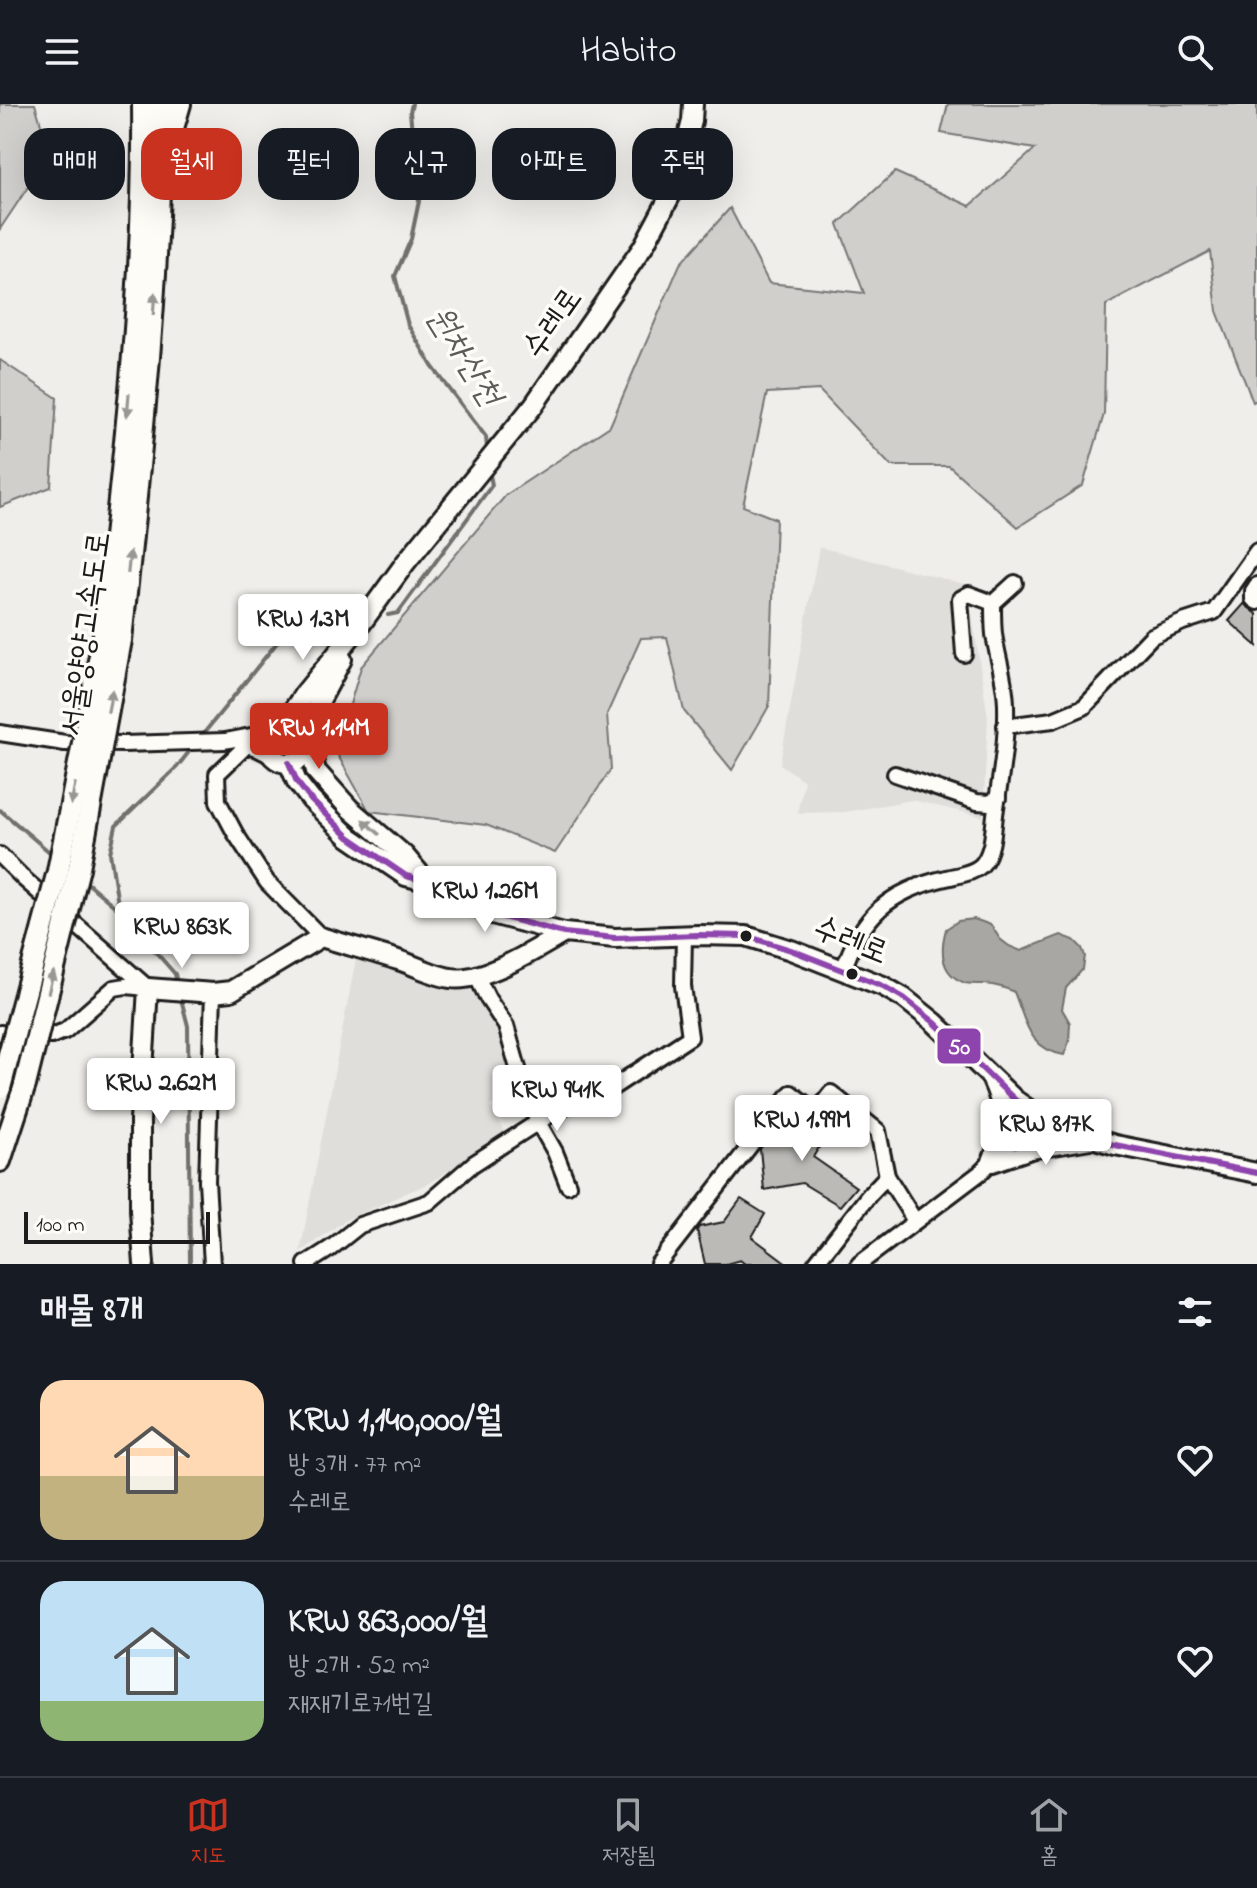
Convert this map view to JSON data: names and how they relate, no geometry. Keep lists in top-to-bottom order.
{
  "streets": {
    "highway": ["서울양양고속도로"],
    "main road": ["수레로"]
  },
  "water": ["원차산천"],
  "lines": ["transit line 50"],
  "scale_bar": "100 m",
  "page": {
    "header": "Habito",
    "chip": [
      "매매",
      "월세",
      "필터",
      "신규",
      "아파트",
      "주택"
    ],
    "price": [
      "KRW 1.3M",
      "KRW 1.14M",
      "KRW 1.26M",
      "KRW 863K",
      "KRW 2.62M",
      "KRW 941K",
      "KRW 1.99M",
      "KRW 817K"
    ],
    "scale": "100 m",
    "heading": "매물 8개",
    "list": [
      {
        "name": "KRW 1,140,000/월",
        "note": "방 3개 · 77 m² · 수레로"
      },
      {
        "name": "KRW 863,000/월",
        "note": "방 2개 · 52 m² · 재재기로71번길"
      }
    ],
    "tabs": ["지도", "저장됨", "홈"]
  }
}
